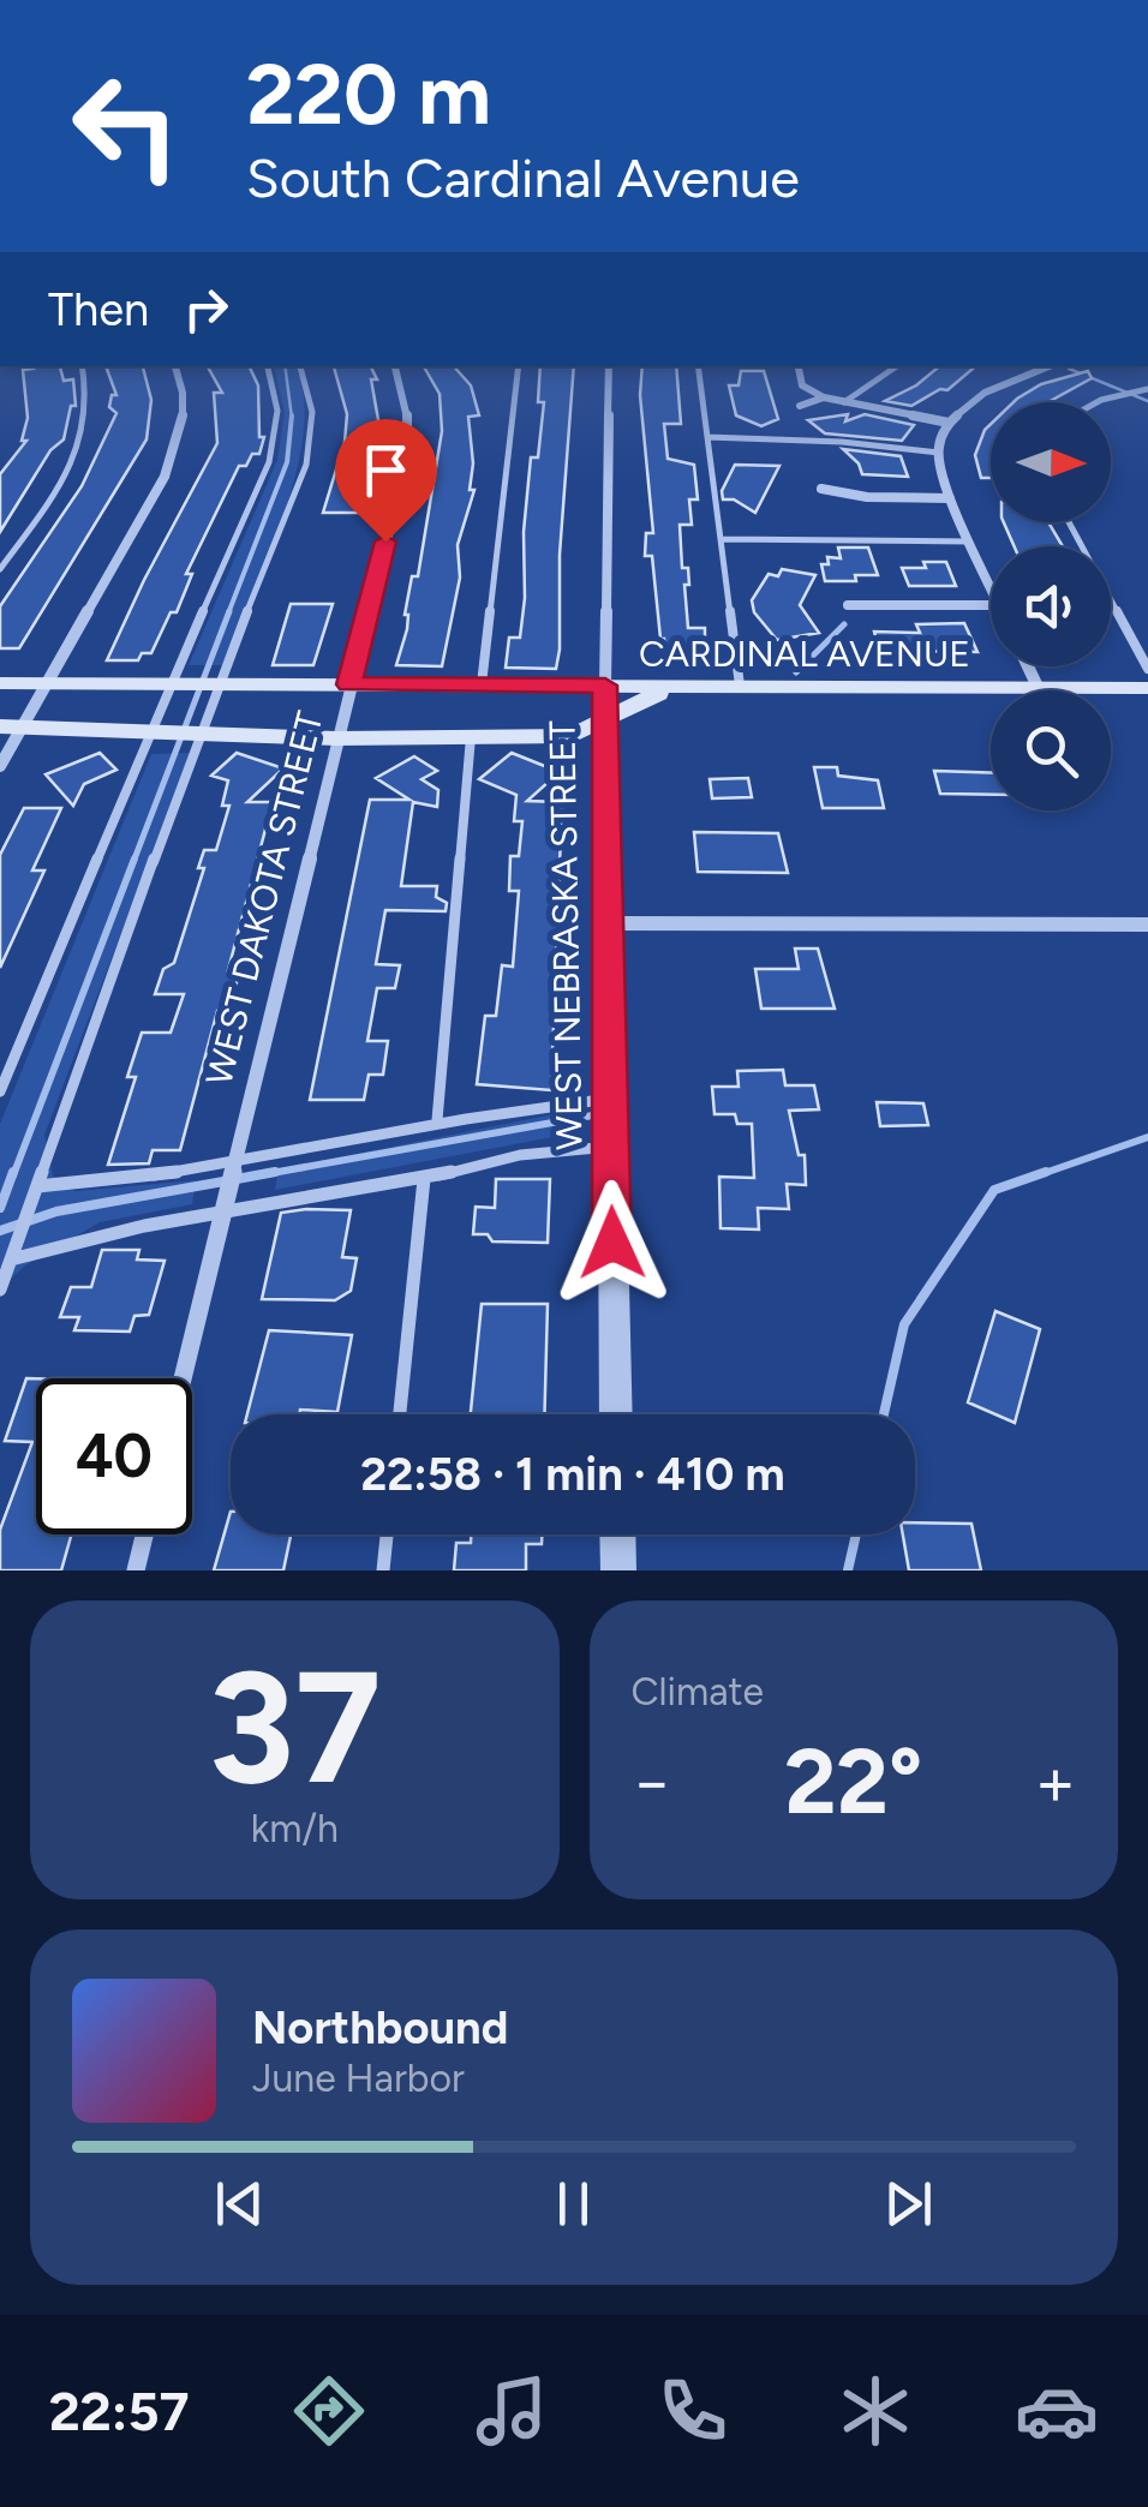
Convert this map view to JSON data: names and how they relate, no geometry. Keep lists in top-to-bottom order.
{
  "streets": {
    "main road": ["CARDINAL AVENUE"],
    "street": ["WEST DAKOTA STREET", "WEST NEBRASKA STREET"]
  },
  "crossings": [
    ["CARDINAL AVENUE", "WEST DAKOTA STREET"],
    ["CARDINAL AVENUE", "WEST NEBRASKA STREET"]
  ],
  "north": "right",
  "page": {
    "turn": ["220 m", "South Cardinal Avenue"],
    "then": "Then",
    "limit": "40",
    "trip": "22:58 · 1 min · 410 m",
    "tile": [
      ["37", "km/h"],
      "Climate"
    ],
    "heat": ["−", "22°", "+"],
    "song": ["Northbound", "June Harbor"],
    "tabs": "22:57"
  }
}
